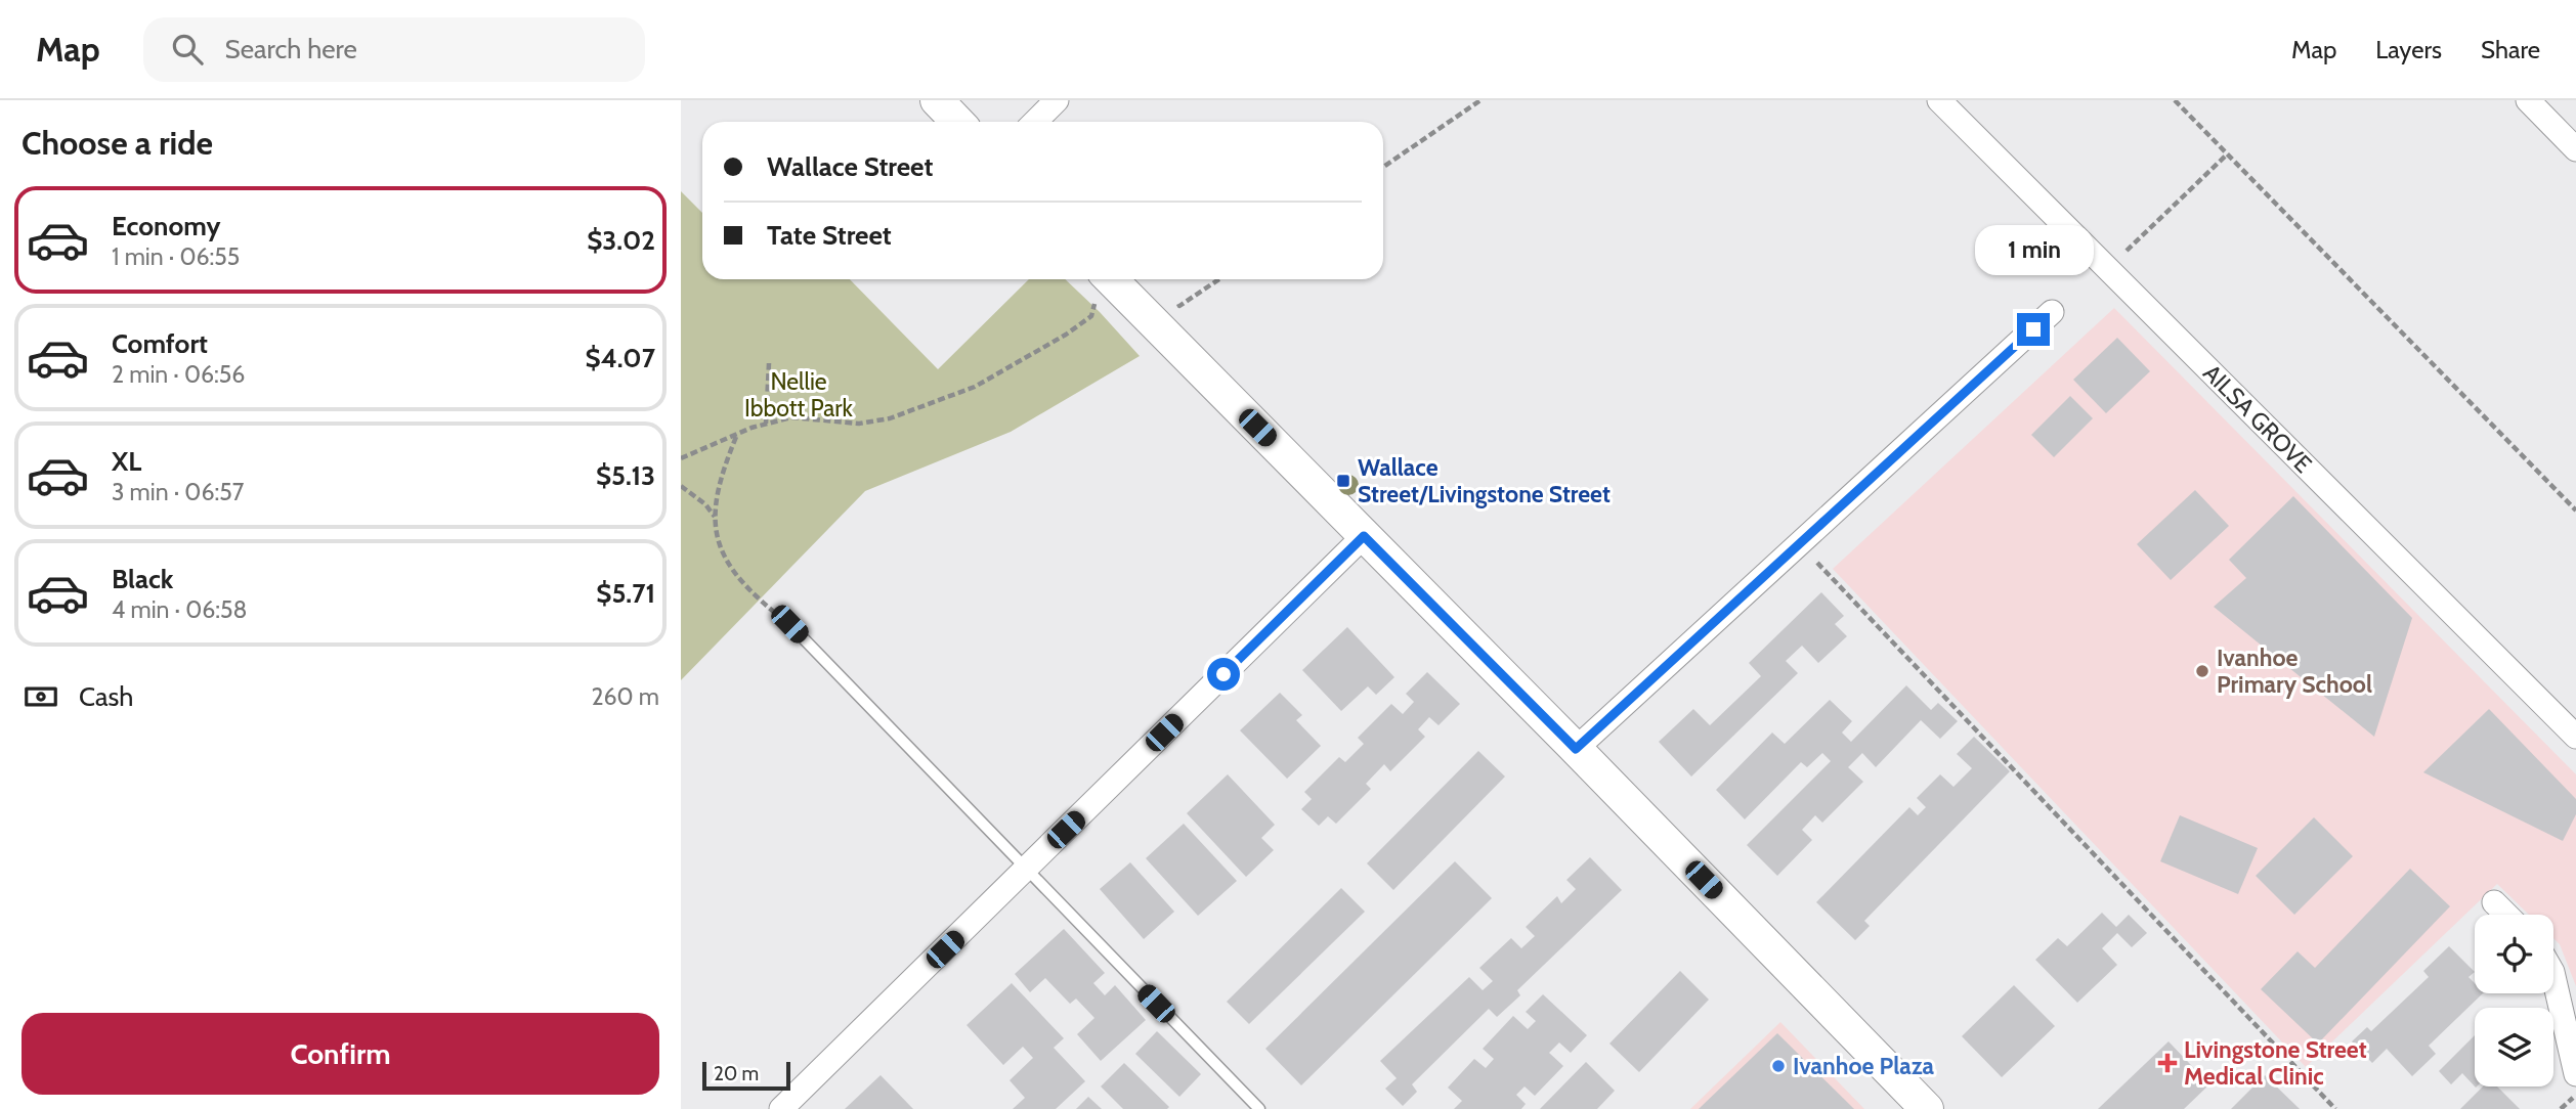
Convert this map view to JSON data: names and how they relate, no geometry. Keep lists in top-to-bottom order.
{
  "streets": {
    "street": ["AILSA GROVE"]
  },
  "parks": ["Nellie Ibbott Park"],
  "places": {
    "transit": ["Wallace Street/Livingstone Street"],
    "other": ["Ivanhoe Primary School", "Ivanhoe Plaza"],
    "health": ["Livingstone Street Medical Clinic"]
  },
  "scale_bar": "20 m",
  "page": {
    "header": "Map",
    "search": "Search here",
    "nav": ["Map", "Layers", "Share"],
    "heading": "Choose a ride",
    "banner": ["Wallace Street", "Tate Street"],
    "list": [
      {
        "name": "Economy",
        "note": "1 min · 06:55",
        "value": "$3.02"
      },
      {
        "name": "Comfort",
        "note": "2 min · 06:56",
        "value": "$4.07"
      },
      {
        "name": "XL",
        "note": "3 min · 06:57",
        "value": "$5.13"
      },
      {
        "name": "Black",
        "note": "4 min · 06:58",
        "value": "$5.71"
      }
    ],
    "bubble": "1 min",
    "pay": ["Cash", "260 m"],
    "buttons": "Confirm",
    "scale": "20 m"
  }
}
